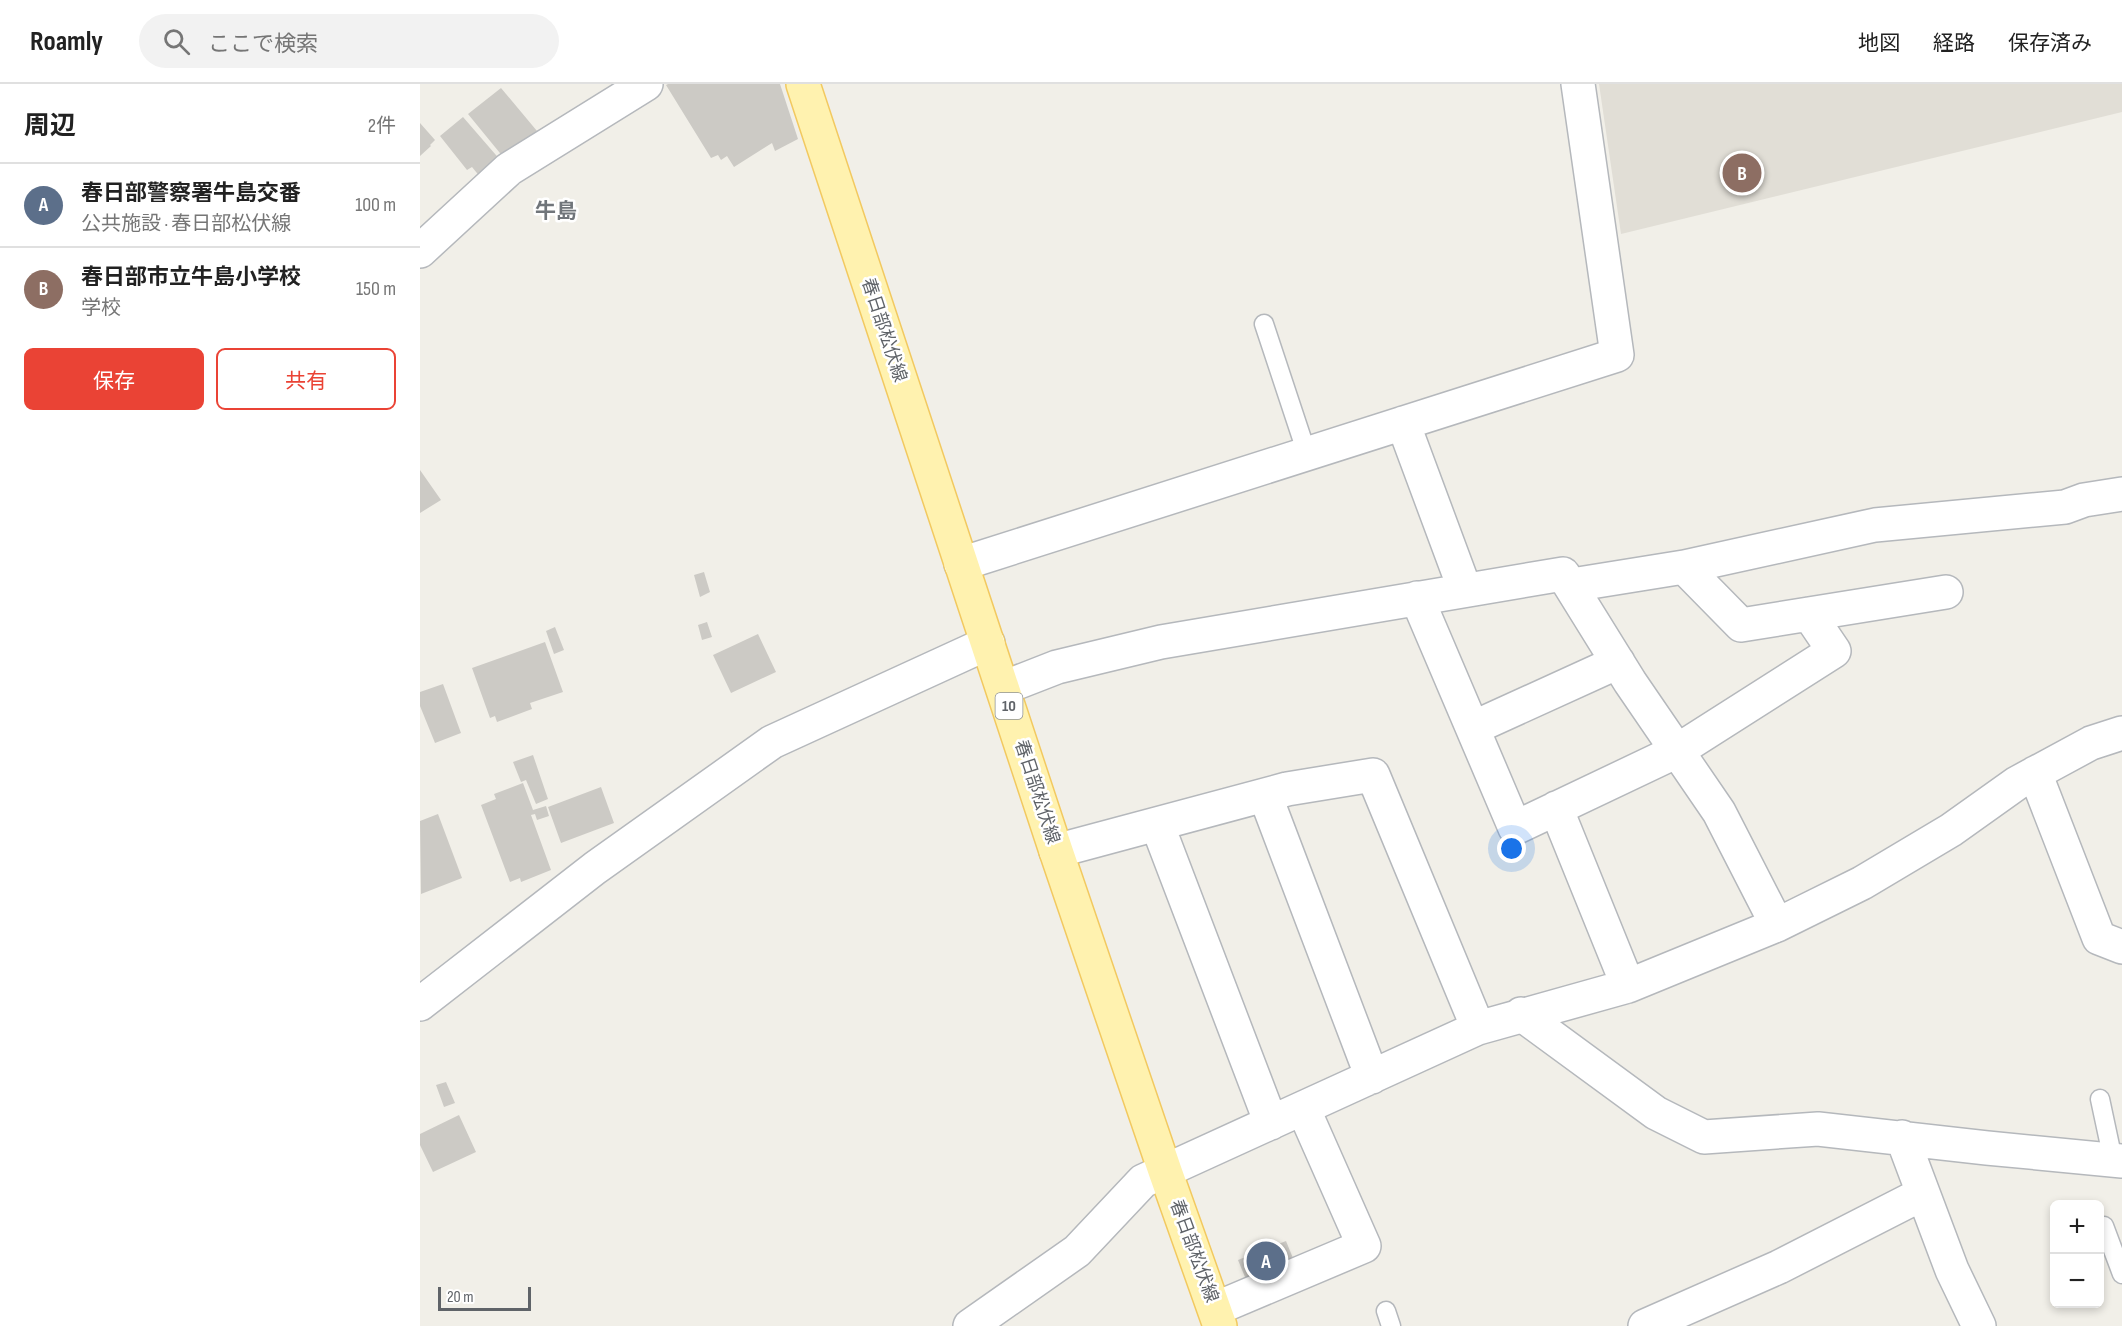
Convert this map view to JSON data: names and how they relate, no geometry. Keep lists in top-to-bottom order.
{
  "streets": {
    "main road": ["春日部松伏線", "10"]
  },
  "districts": ["牛島"],
  "scale_bar": "20 m",
  "page": {
    "header": "Roamly",
    "search": "ここで検索",
    "nav": ["地図", "経路", "保存済み"],
    "heading": ["周辺", "2件"],
    "pins": ["B", "A"],
    "list": [
      {
        "mark": "A",
        "name": "春日部警察署牛島交番",
        "note": "公共施設 · 春日部松伏線",
        "value": "100 m"
      },
      {
        "mark": "B",
        "name": "春日部市立牛島小学校",
        "note": "学校",
        "value": "150 m"
      }
    ],
    "buttons": ["保存", "共有"],
    "map_buttons": ["+", "−"],
    "scale": "20 m"
  }
}
